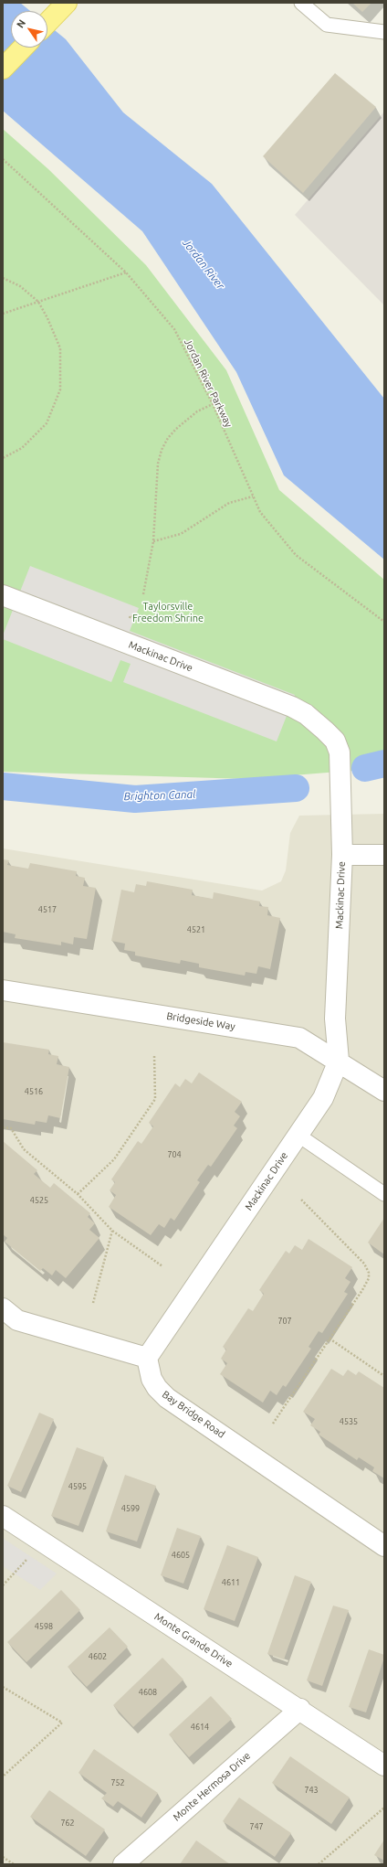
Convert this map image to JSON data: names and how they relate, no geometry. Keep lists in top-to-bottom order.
{
  "streets": {
    "street": [
      "Mackinac Drive",
      "Bridgeside Way",
      "Bay Bridge Road",
      "Monte Grande Drive",
      "Monte Hermosa Drive"
    ],
    "path": ["Jordan River Parkway"]
  },
  "crossings": [
    ["Mackinac Drive", "Bridgeside Way"],
    ["Mackinac Drive", "Bay Bridge Road"],
    ["Monte Grande Drive", "Monte Hermosa Drive"]
  ],
  "water": ["Jordan River", "Brighton Canal"],
  "parks": ["Taylorsville Freedom Shrine"],
  "house_numbers": [
    "4517",
    "4521",
    "4516",
    "704",
    "4525",
    "707",
    "4535",
    "4595",
    "4599",
    "4605",
    "4611",
    "4598",
    "4602",
    "4608",
    "4614",
    "752",
    "743",
    "762",
    "747"
  ],
  "north": "top left"
}
